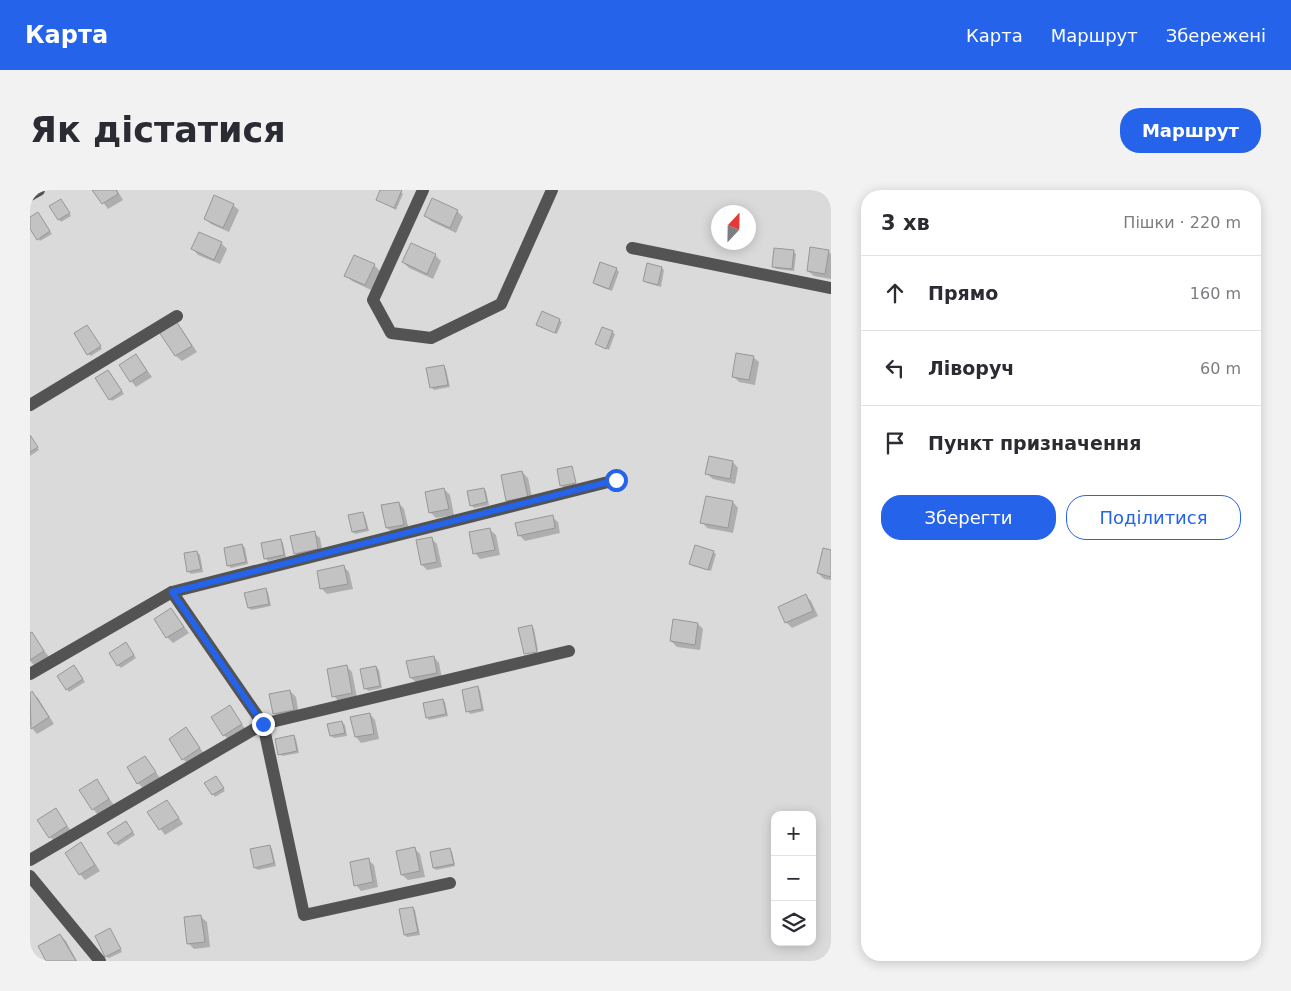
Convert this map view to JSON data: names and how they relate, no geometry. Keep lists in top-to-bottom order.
{
  "north": "top",
  "page": {
    "header": "Карта",
    "nav": ["Карта", "Маршрут", "Збережені"],
    "buttons": [
      "Маршрут",
      ["Зберегти", "Поділитися"]
    ],
    "title": "Як дістатися",
    "heading": ["3 хв", "Пішки · 220 m"],
    "list": [
      ["Прямо", "160 m"],
      ["Ліворуч", "60 m"],
      "Пункт призначення"
    ],
    "map_buttons": ["+", "−"]
  }
}
